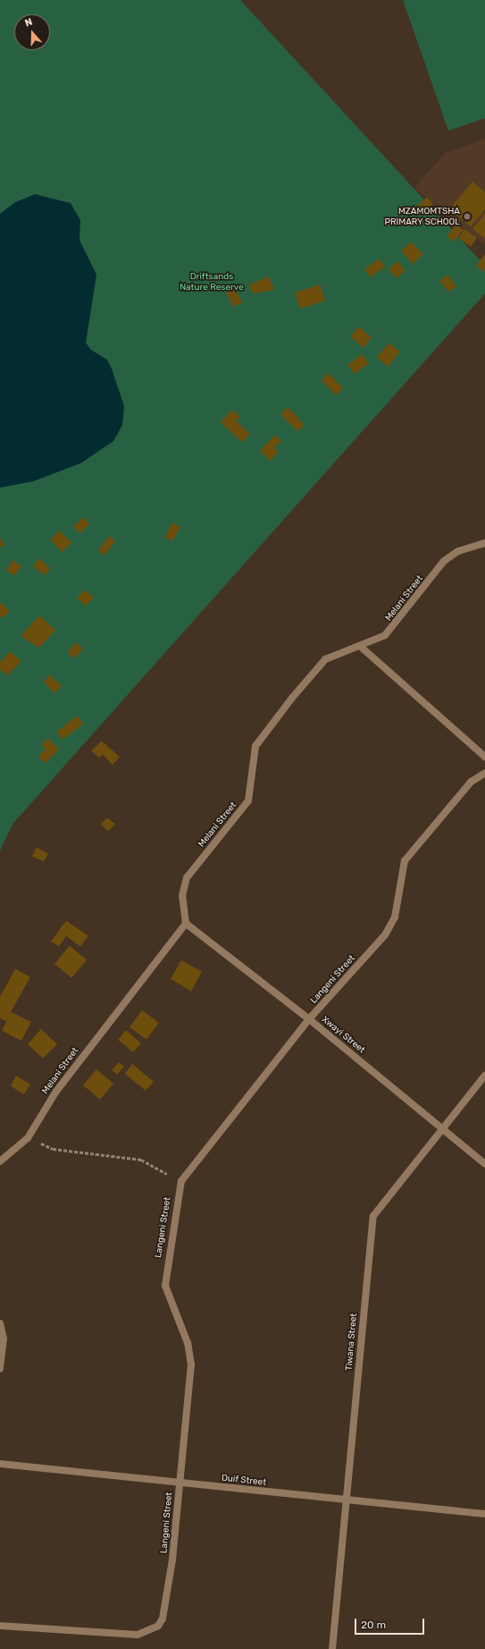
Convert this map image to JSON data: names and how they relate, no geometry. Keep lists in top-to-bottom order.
{
  "streets": {
    "street": [
      "Melani Street",
      "Langeni Street",
      "Xwayi Street",
      "Tiwana Street",
      "Duif Street"
    ]
  },
  "crossings": [
    ["Melani Street", "Xwayi Street"],
    ["Langeni Street", "Xwayi Street"],
    ["Langeni Street", "Duif Street"],
    ["Xwayi Street", "Tiwana Street"],
    ["Tiwana Street", "Duif Street"]
  ],
  "parks": ["Driftsands Nature Reserve"],
  "places": ["MZAMOMTSHA PRIMARY SCHOOL"],
  "scale_bar": "20 m",
  "north": "top"
}
